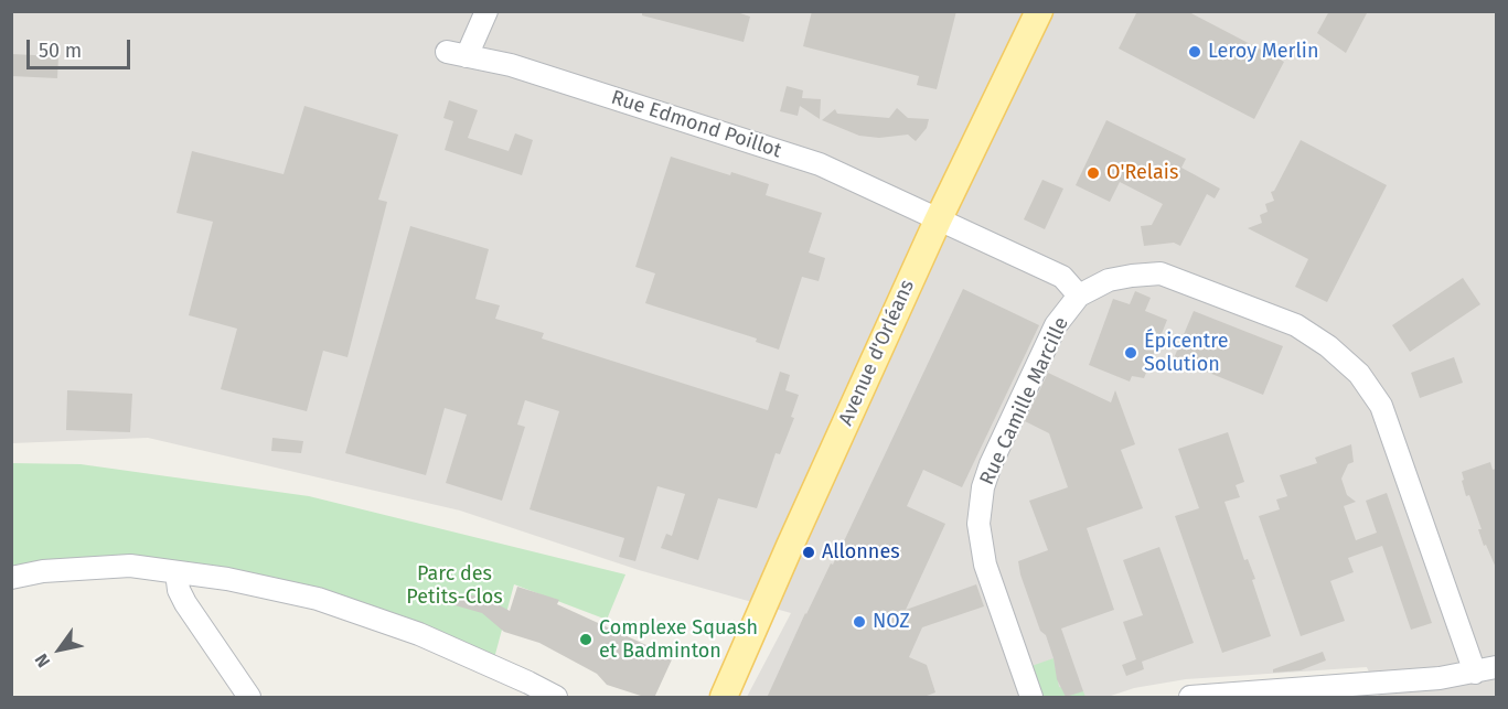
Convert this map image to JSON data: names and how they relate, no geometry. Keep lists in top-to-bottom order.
{
  "streets": {
    "main road": ["Avenue d'Orléans"],
    "street": ["Rue Edmond Poillot", "Rue Camille Marcille"]
  },
  "crossings": [
    ["Rue Edmond Poillot", "Avenue d'Orléans"],
    ["Rue Edmond Poillot", "Rue Camille Marcille"]
  ],
  "parks": ["Parc des Petits-Clos"],
  "places": [
    "Leroy Merlin",
    "O'Relais",
    "Épicentre Solution",
    "Allonnes",
    "NOZ",
    "Complexe Squash et Badminton"
  ],
  "scale_bar": "50 m",
  "north": "bottom left"
}
